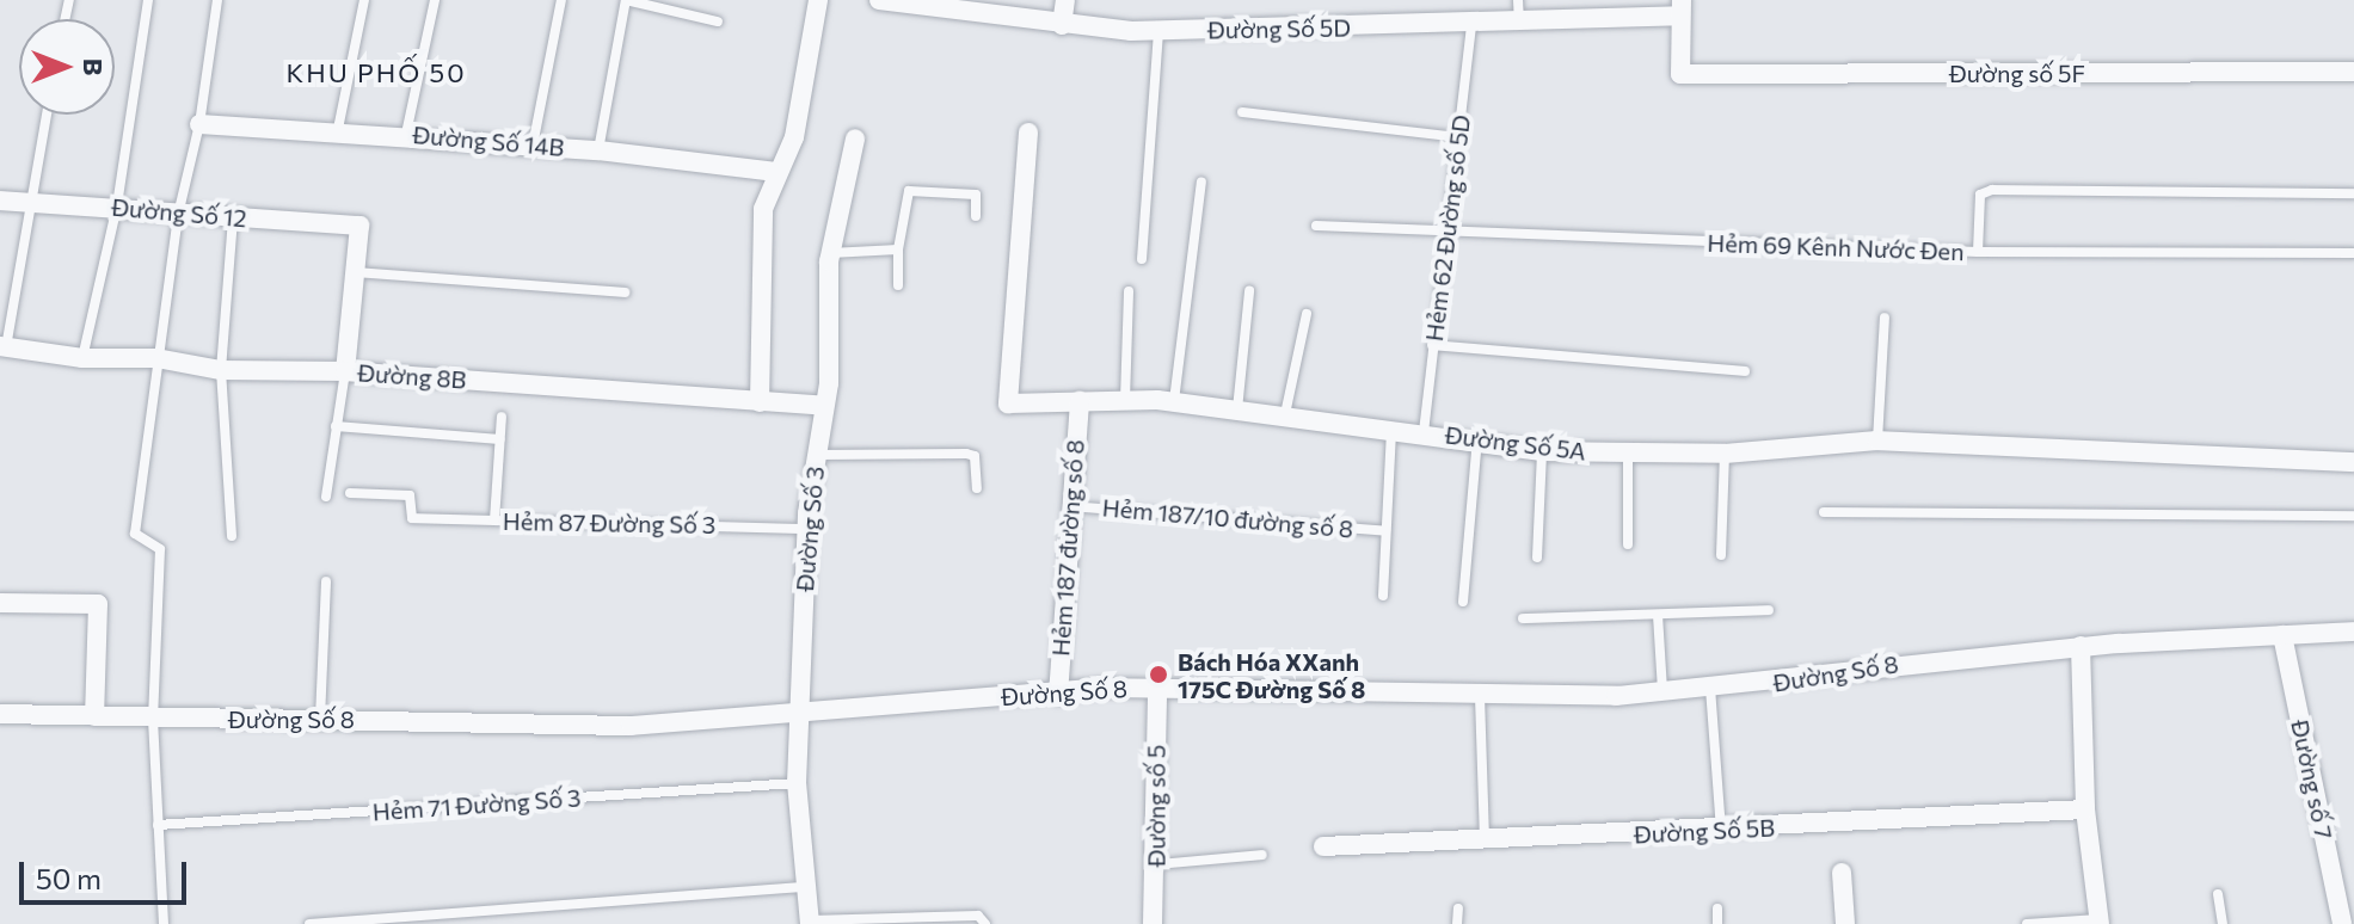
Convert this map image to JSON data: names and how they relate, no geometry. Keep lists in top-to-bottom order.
{
  "streets": {
    "street": [
      "Đường Số 5D",
      "Đường số 5F",
      "Đường Số 14B",
      "Đường Số 12",
      "Đường 8B",
      "Đường Số 5A",
      "Đường Số 3",
      "Hẻm 187 đường số 8",
      "Đường Số 8",
      "Đường số 7",
      "Đường số 5",
      "Đường Số 5B"
    ],
    "lane": [
      "Hẻm 62 Đường số 5D",
      "Hẻm 69 Kênh Nước Đen",
      "Hẻm 187/10 đường số 8",
      "Hẻm 87 Đường Số 3",
      "Hẻm 71 Đường Số 3"
    ]
  },
  "crossings": [
    ["Đường Số 5D", "Đường số 5F"],
    ["Đường Số 5D", "Hẻm 62 Đường số 5D"],
    ["Hẻm 62 Đường số 5D", "Hẻm 69 Kênh Nước Đen"],
    ["Hẻm 62 Đường số 5D", "Đường Số 5A"],
    ["Đường 8B", "Đường Số 3"],
    ["Đường Số 5A", "Hẻm 187 đường số 8"],
    ["Hẻm 187/10 đường số 8", "Hẻm 187 đường số 8"],
    ["Hẻm 87 Đường Số 3", "Đường Số 3"],
    ["Đường Số 3", "Đường Số 8"],
    ["Đường Số 3", "Hẻm 71 Đường Số 3"],
    ["Hẻm 187 đường số 8", "Đường Số 8"],
    ["Đường Số 8", "Đường số 7"],
    ["Đường Số 8", "Đường số 5"]
  ],
  "districts": ["KHU PHỐ 50"],
  "places": ["Bách Hóa XXanh 175C Đường Số 8"],
  "scale_bar": "50 m",
  "north": "right"
}
